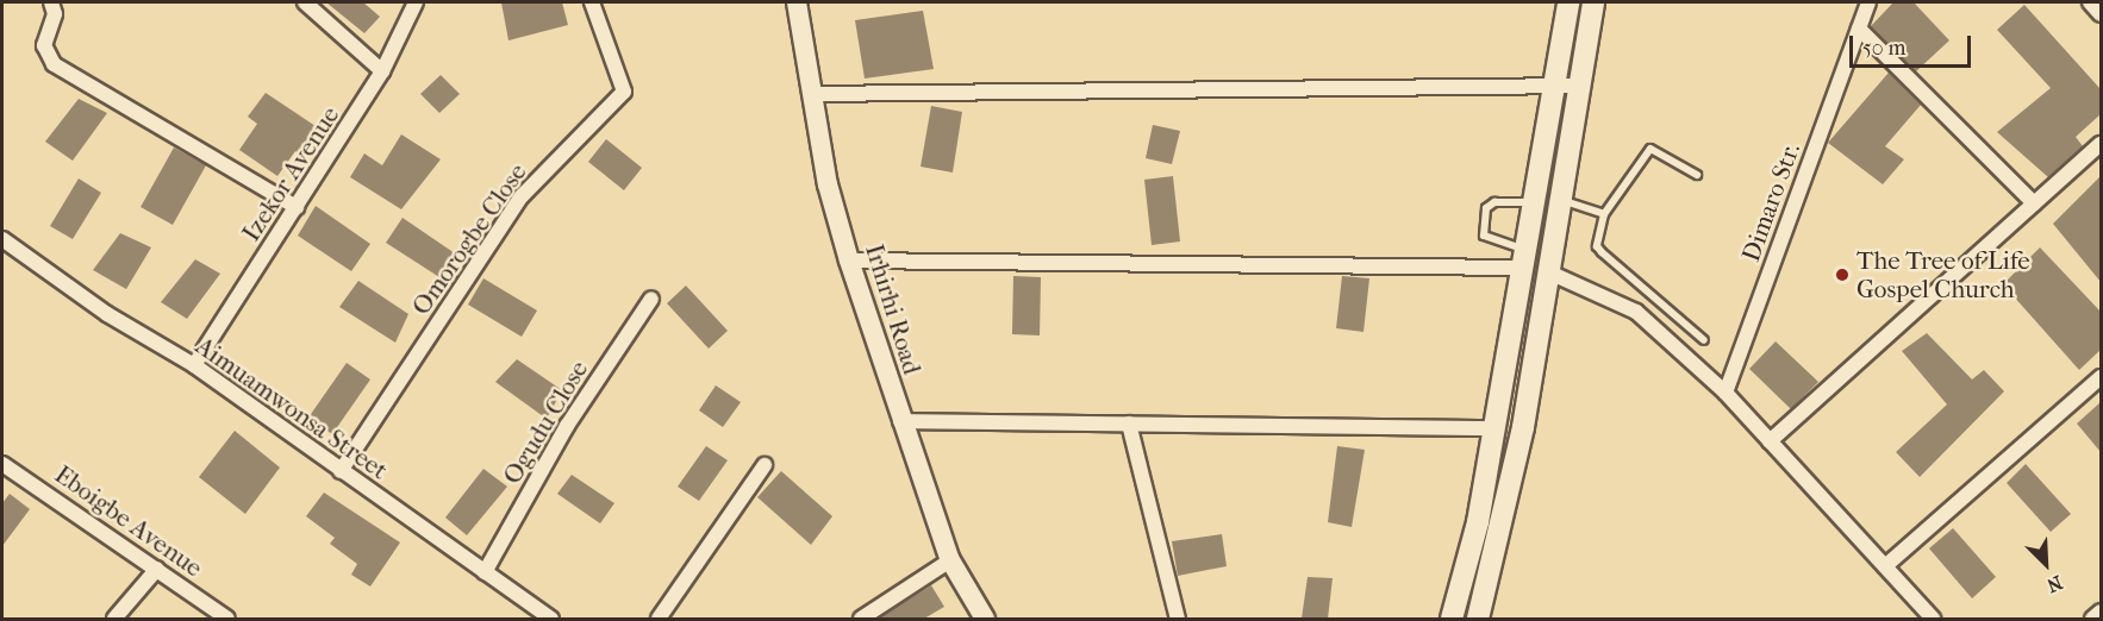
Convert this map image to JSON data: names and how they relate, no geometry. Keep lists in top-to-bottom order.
{
  "streets": {
    "street": [
      "Izekor Avenue",
      "Dimaro Str.",
      "Omorogbe Close",
      "Irhirhi Road",
      "Aimuamwonsa Street",
      "Ogudu Close",
      "Eboigbe Avenue"
    ]
  },
  "crossings": [
    ["Izekor Avenue", "Aimuamwonsa Street"],
    ["Omorogbe Close", "Aimuamwonsa Street"],
    ["Aimuamwonsa Street", "Ogudu Close"]
  ],
  "places": ["The Tree of Life Gospel Church"],
  "scale_bar": "50 m",
  "north": "bottom right"
}
